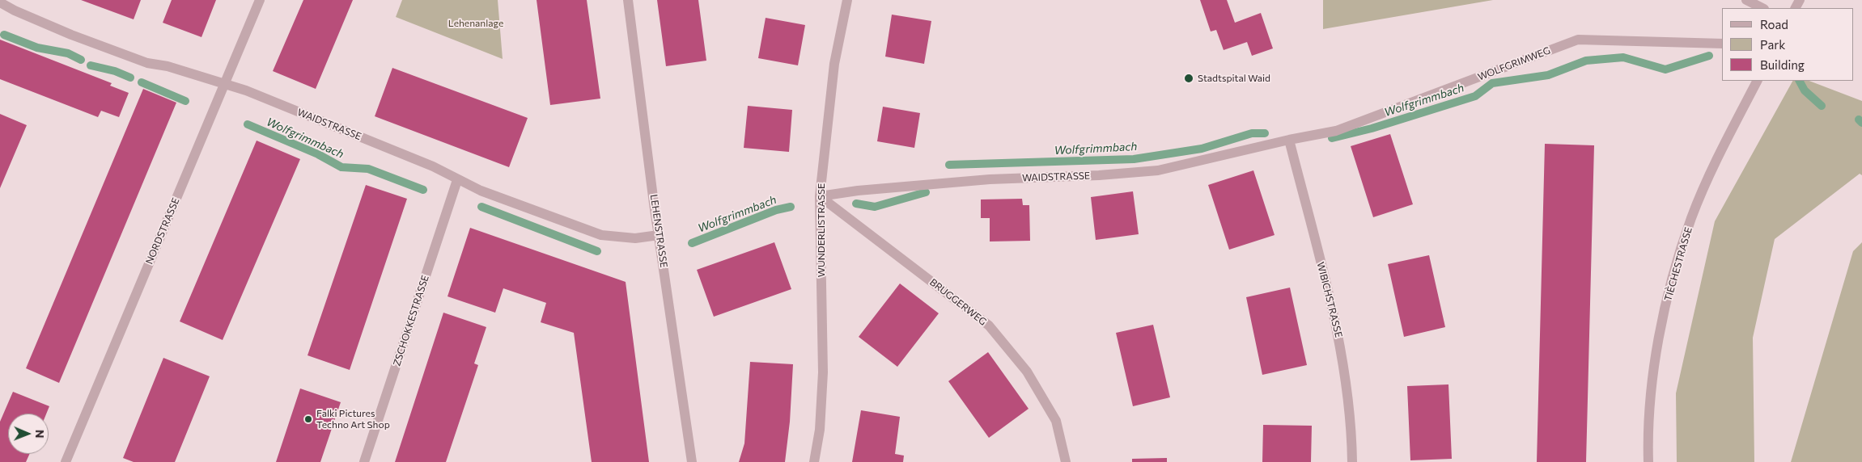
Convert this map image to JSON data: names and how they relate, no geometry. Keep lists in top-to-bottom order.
{
  "streets": {
    "street": [
      "WOLFGRIMWEG",
      "WAIDSTRASSE",
      "WUNDERLISTRASSE",
      "NORDSTRASSE",
      "LEHENSTRASSE",
      "TIÈCHESTRASSE",
      "WIBICHSTRASSE",
      "BRUGGERWEG",
      "ZSCHOKKESTRASSE"
    ]
  },
  "crossings": [
    ["WOLFGRIMWEG", "WAIDSTRASSE"],
    ["WOLFGRIMWEG", "WIBICHSTRASSE"],
    ["WAIDSTRASSE", "WUNDERLISTRASSE"],
    ["WAIDSTRASSE", "NORDSTRASSE"],
    ["WAIDSTRASSE", "LEHENSTRASSE"],
    ["WAIDSTRASSE", "WIBICHSTRASSE"],
    ["WAIDSTRASSE", "BRUGGERWEG"],
    ["WAIDSTRASSE", "ZSCHOKKESTRASSE"],
    ["WUNDERLISTRASSE", "BRUGGERWEG"]
  ],
  "water": ["Wolfgrimmbach"],
  "parks": ["Lehenanlage"],
  "places": ["Stadtspital Waid", "Falki Pictures Techno Art Shop"],
  "legend": ["Road", "Park", "Building"],
  "north": "right"
}
